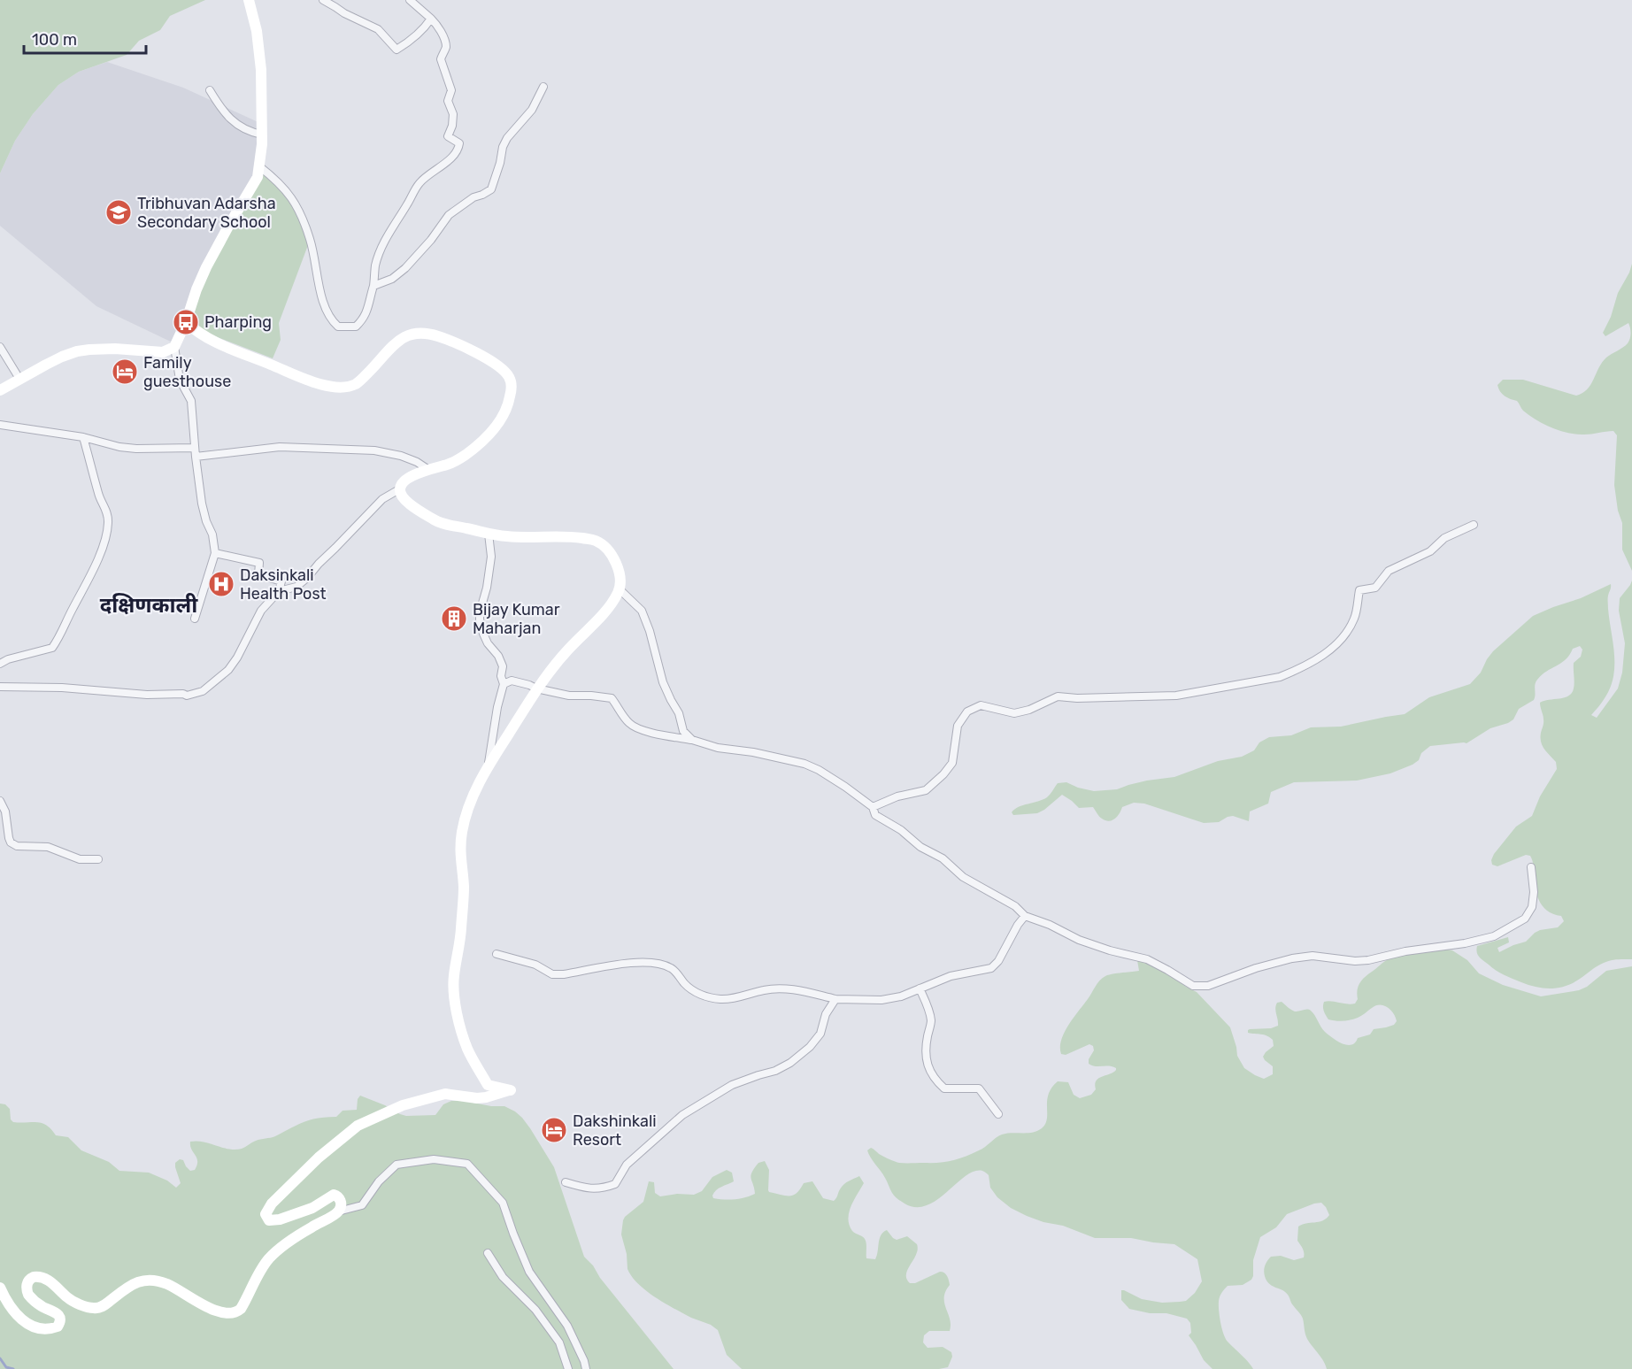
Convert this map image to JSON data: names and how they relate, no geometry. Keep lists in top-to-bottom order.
{
  "districts": ["दक्षि‍णकाली"],
  "places": {
    "school or university": ["Tribhuvan Adarsha Secondary School"],
    "bus stop": ["Pharping"],
    "hotel": ["Family guesthouse", "Dakshinkali Resort"],
    "hospital": ["Daksinkali Health Post"],
    "building": ["Bijay Kumar Maharjan"]
  },
  "scale_bar": "100 m"
}
